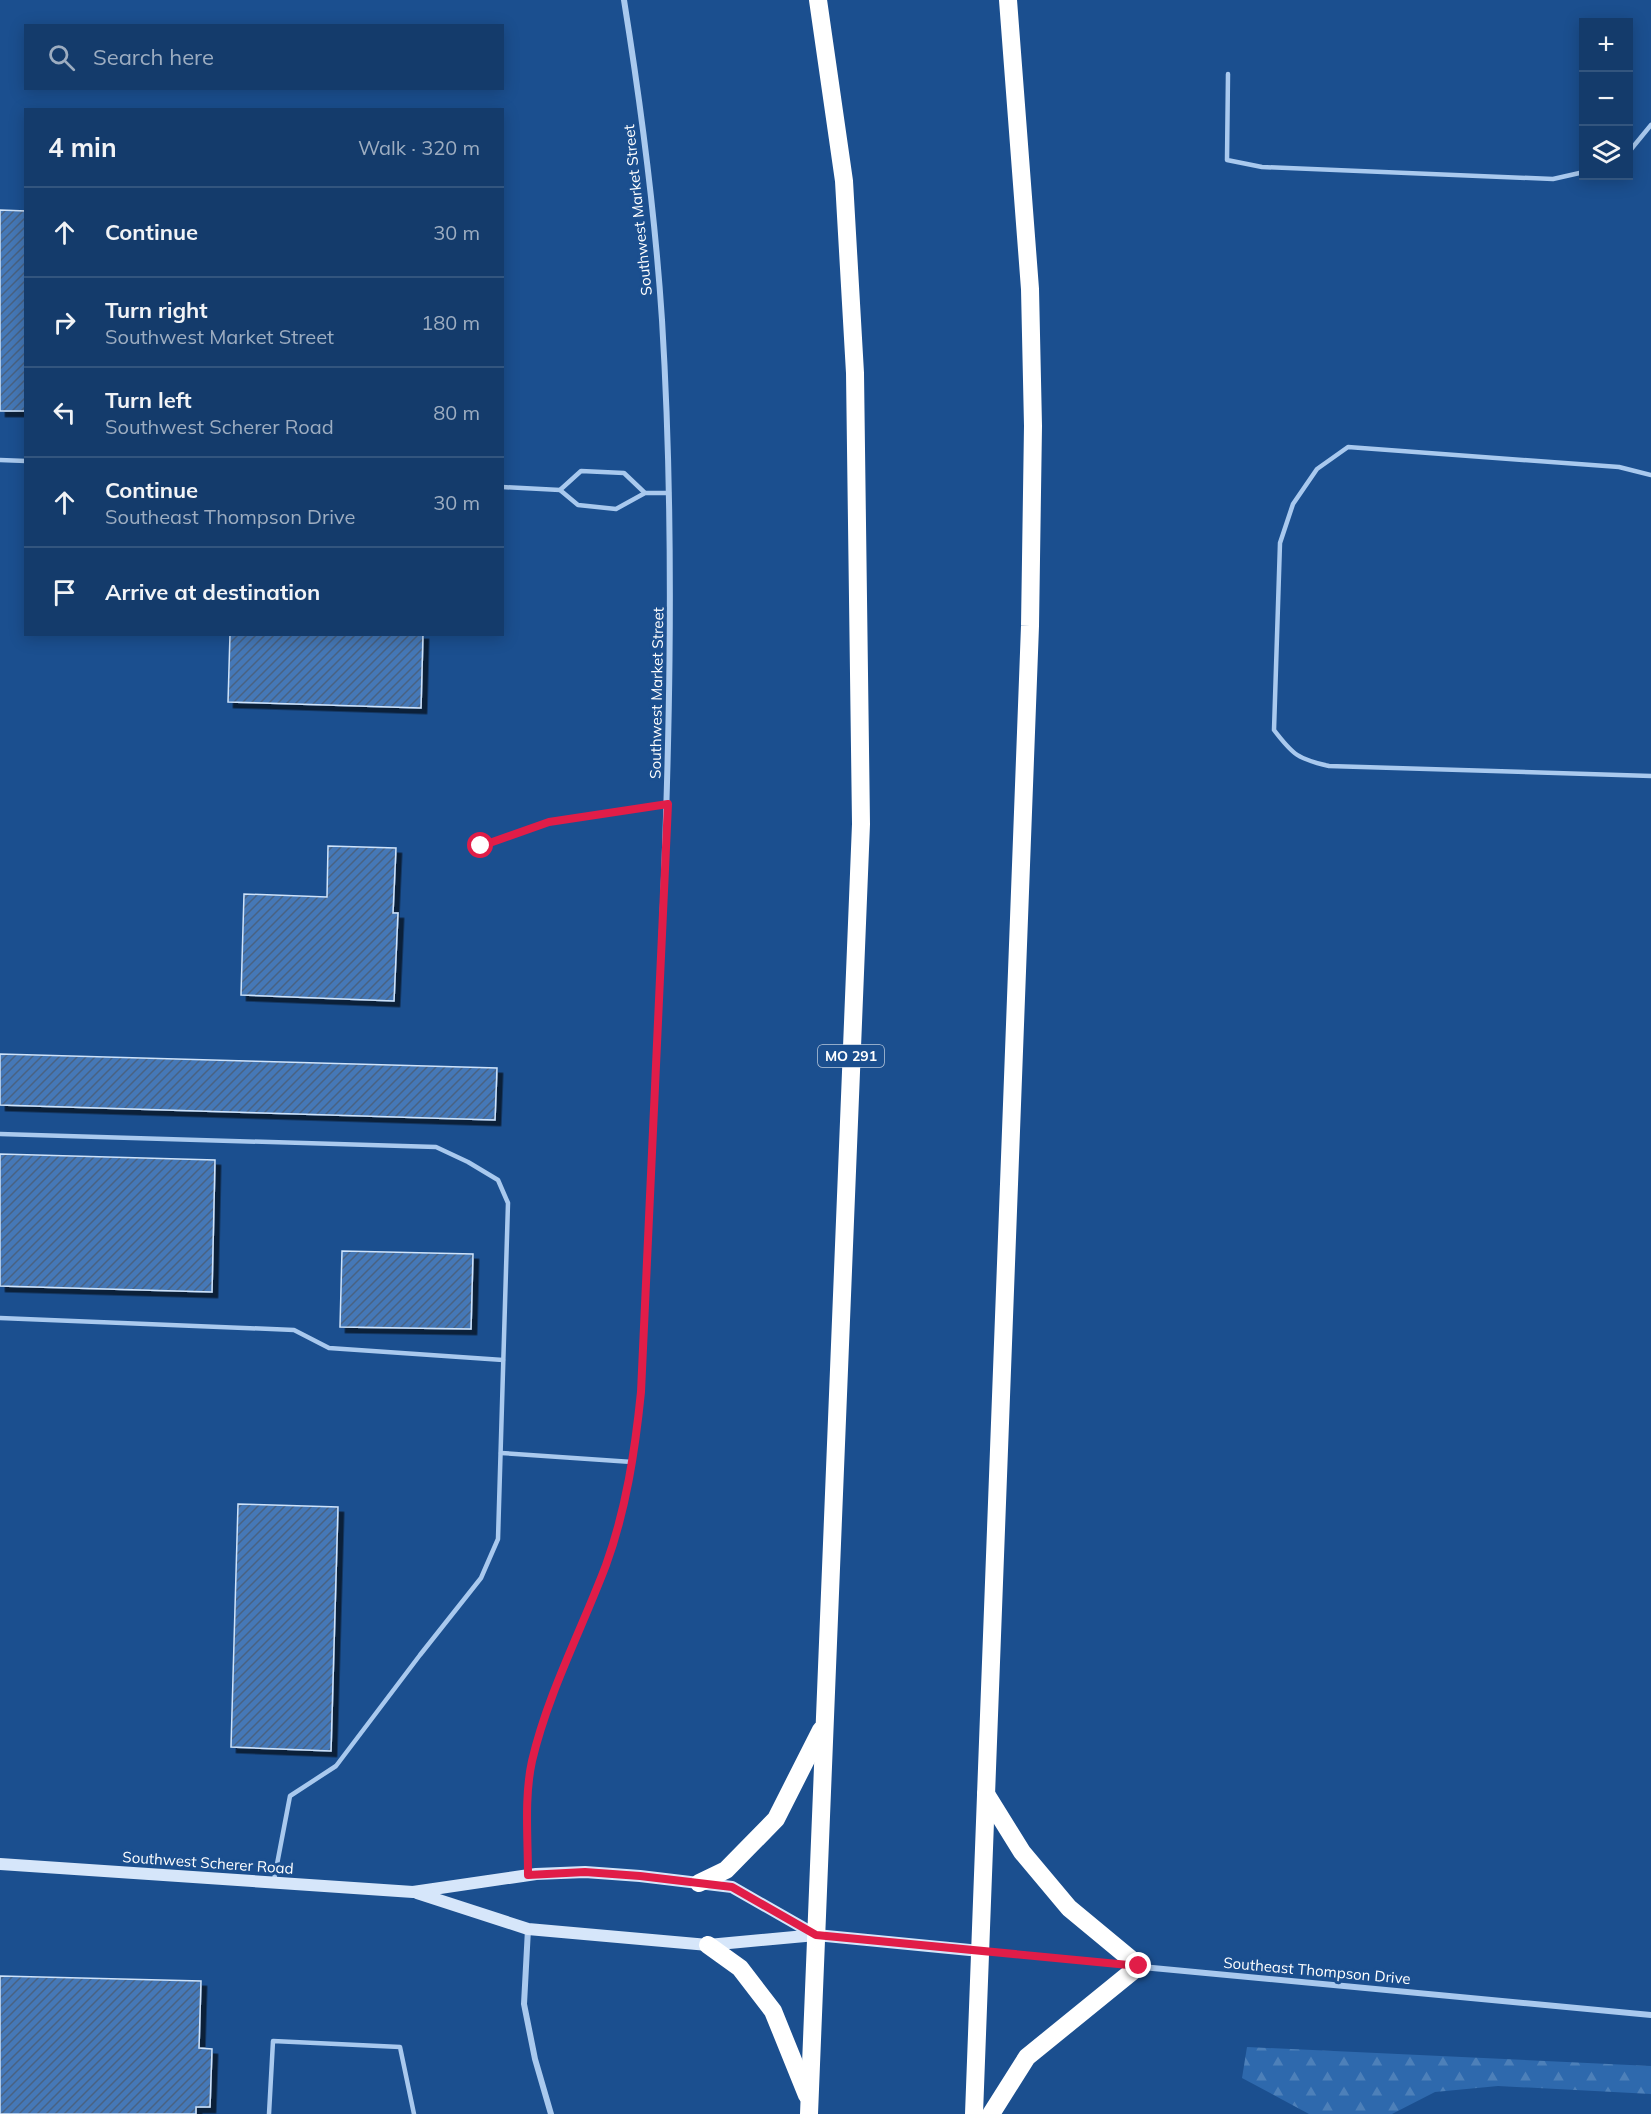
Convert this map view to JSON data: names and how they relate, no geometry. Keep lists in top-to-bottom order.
{
  "streets": {
    "highway": ["MO 291"],
    "main road": ["Southwest Scherer Road"],
    "street": ["Southwest Market Street", "Southeast Thompson Drive"]
  },
  "crossings": [
    ["Southwest Market Street", "Southwest Scherer Road"],
    ["MO 291", "Southwest Scherer Road"],
    ["Southwest Scherer Road", "Southeast Thompson Drive"]
  ],
  "page": {
    "map_buttons": ["+", "−"],
    "search": "Search here",
    "heading": ["4 min", "Walk · 320 m"],
    "list": [
      ["Continue", "30 m"],
      ["Turn right", "Southwest Market Street", "180 m"],
      ["Turn left", "Southwest Scherer Road", "80 m"],
      ["Continue", "Southeast Thompson Drive", "30 m"],
      "Arrive at destination"
    ]
  }
}
